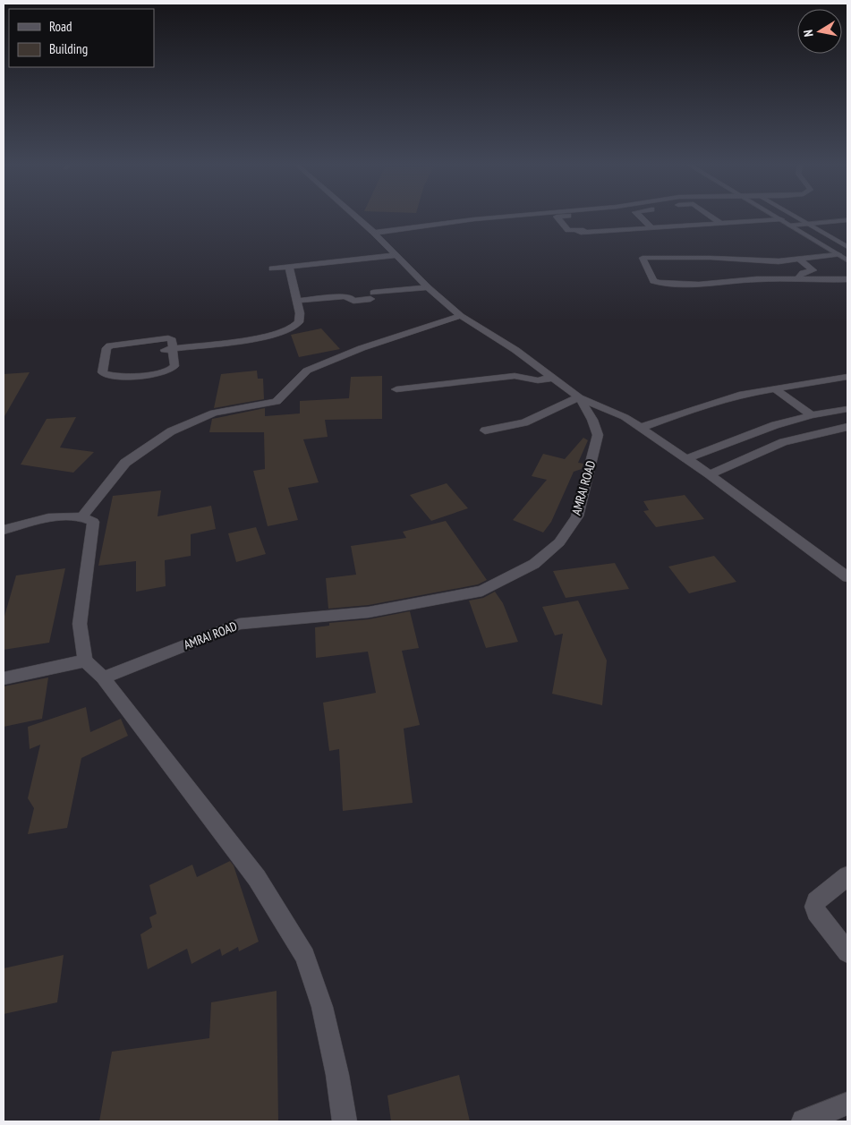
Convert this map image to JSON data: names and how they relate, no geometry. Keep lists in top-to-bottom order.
{
  "streets": {
    "street": ["AMRAI ROAD"]
  },
  "legend": ["Road", "Building"],
  "north": "left"
}
